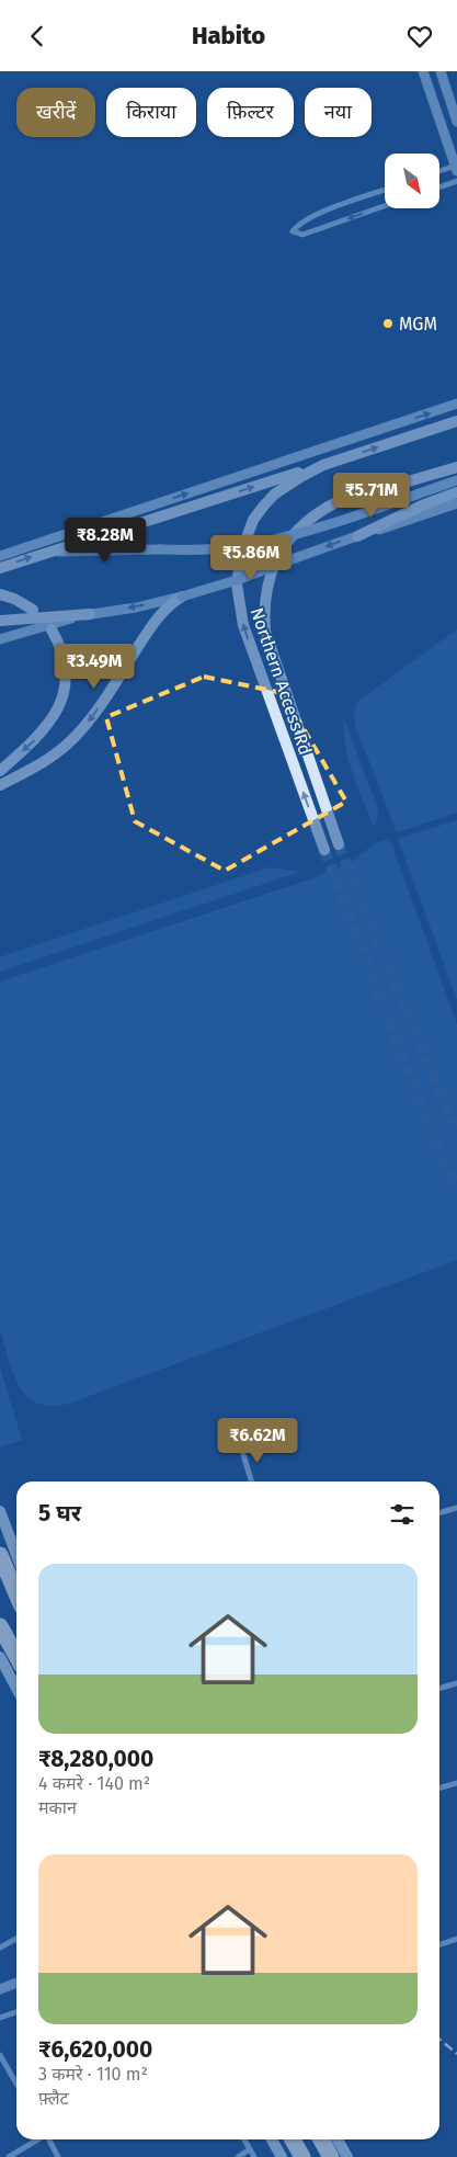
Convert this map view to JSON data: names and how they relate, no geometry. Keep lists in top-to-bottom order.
{
  "streets": {
    "main road": ["Northern Access Rd"]
  },
  "places": ["MGM"],
  "north": "bottom right",
  "page": {
    "header": "Habito",
    "chip": [
      "खरीदें",
      "किराया",
      "फ़िल्टर",
      "नया"
    ],
    "price": [
      "₹5.71M",
      "₹8.28M",
      "₹5.86M",
      "₹3.49M",
      "₹6.62M"
    ],
    "heading": "5 घर",
    "list": [
      {
        "name": "₹8,280,000",
        "note": "4 कमरे · 140 m² · मकान"
      },
      {
        "name": "₹6,620,000",
        "note": "3 कमरे · 110 m² · फ़्लैट"
      }
    ]
  }
}
